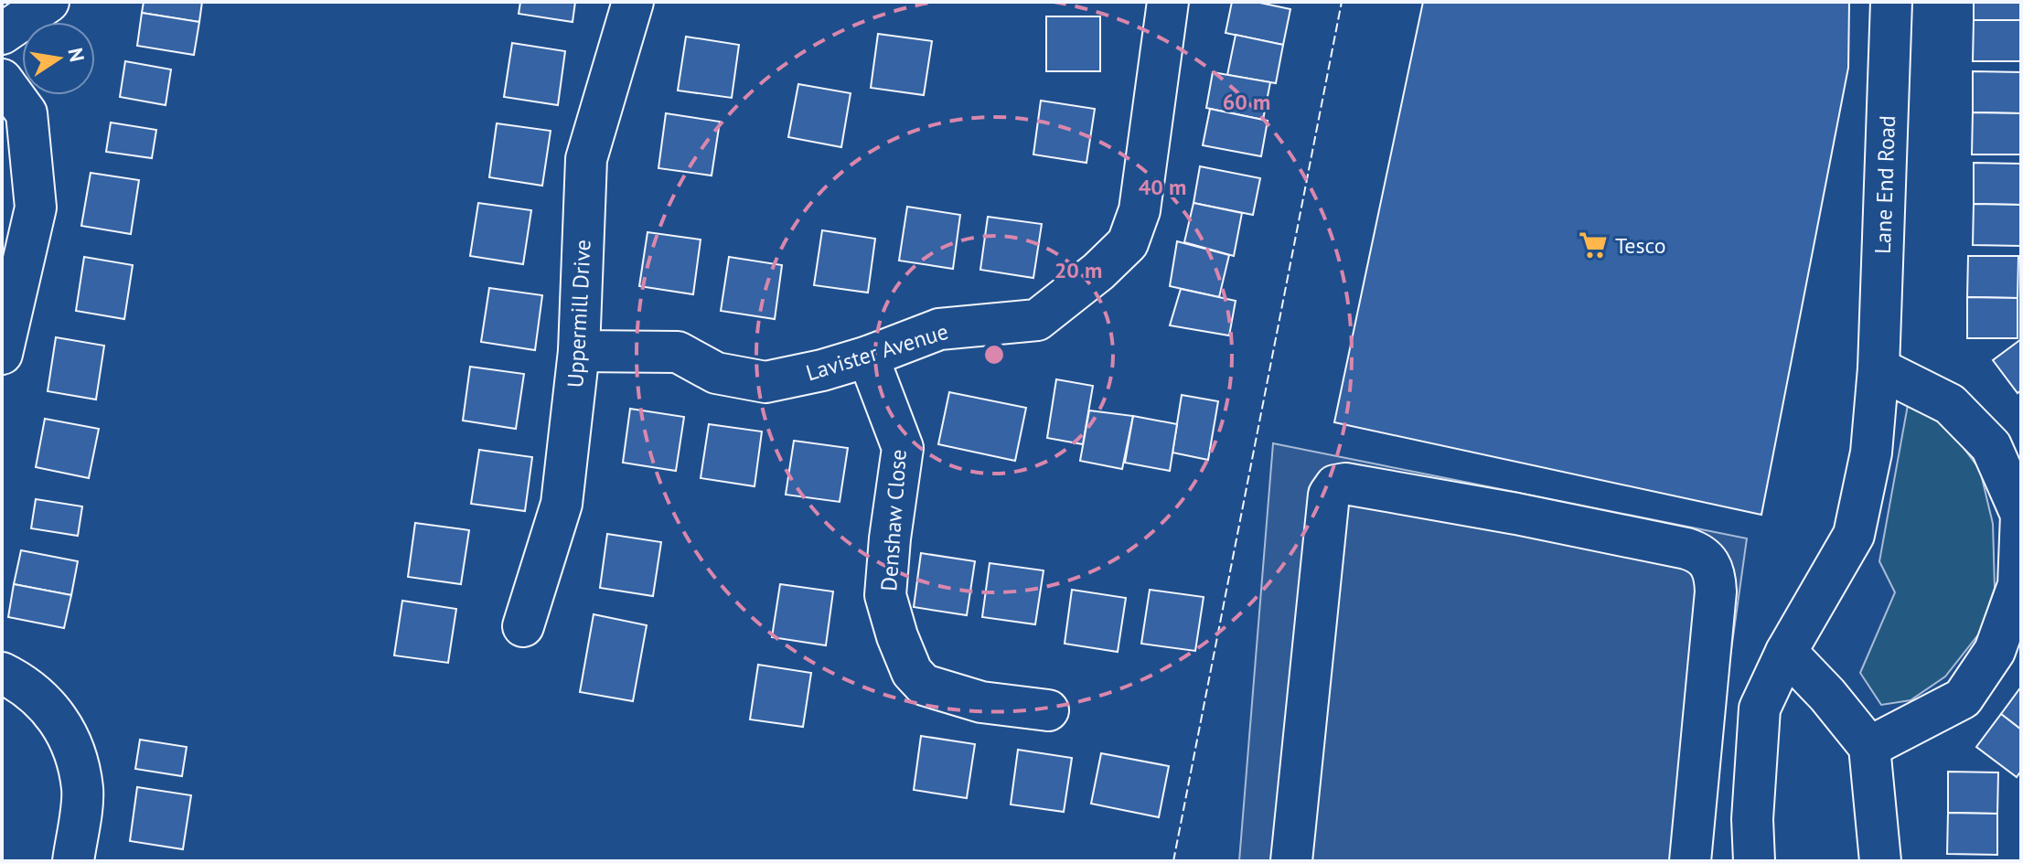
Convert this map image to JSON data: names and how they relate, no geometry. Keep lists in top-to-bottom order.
{
  "streets": {
    "street": [
      "Lane End Road",
      "Uppermill Drive",
      "Lavister Avenue",
      "Denshaw Close"
    ]
  },
  "crossings": [
    ["Uppermill Drive", "Lavister Avenue"],
    ["Lavister Avenue", "Denshaw Close"]
  ],
  "places": {
    "supermarket": ["Tesco"]
  },
  "north": "right",
  "rings": ["60 m", "40 m", "20 m"]
}
